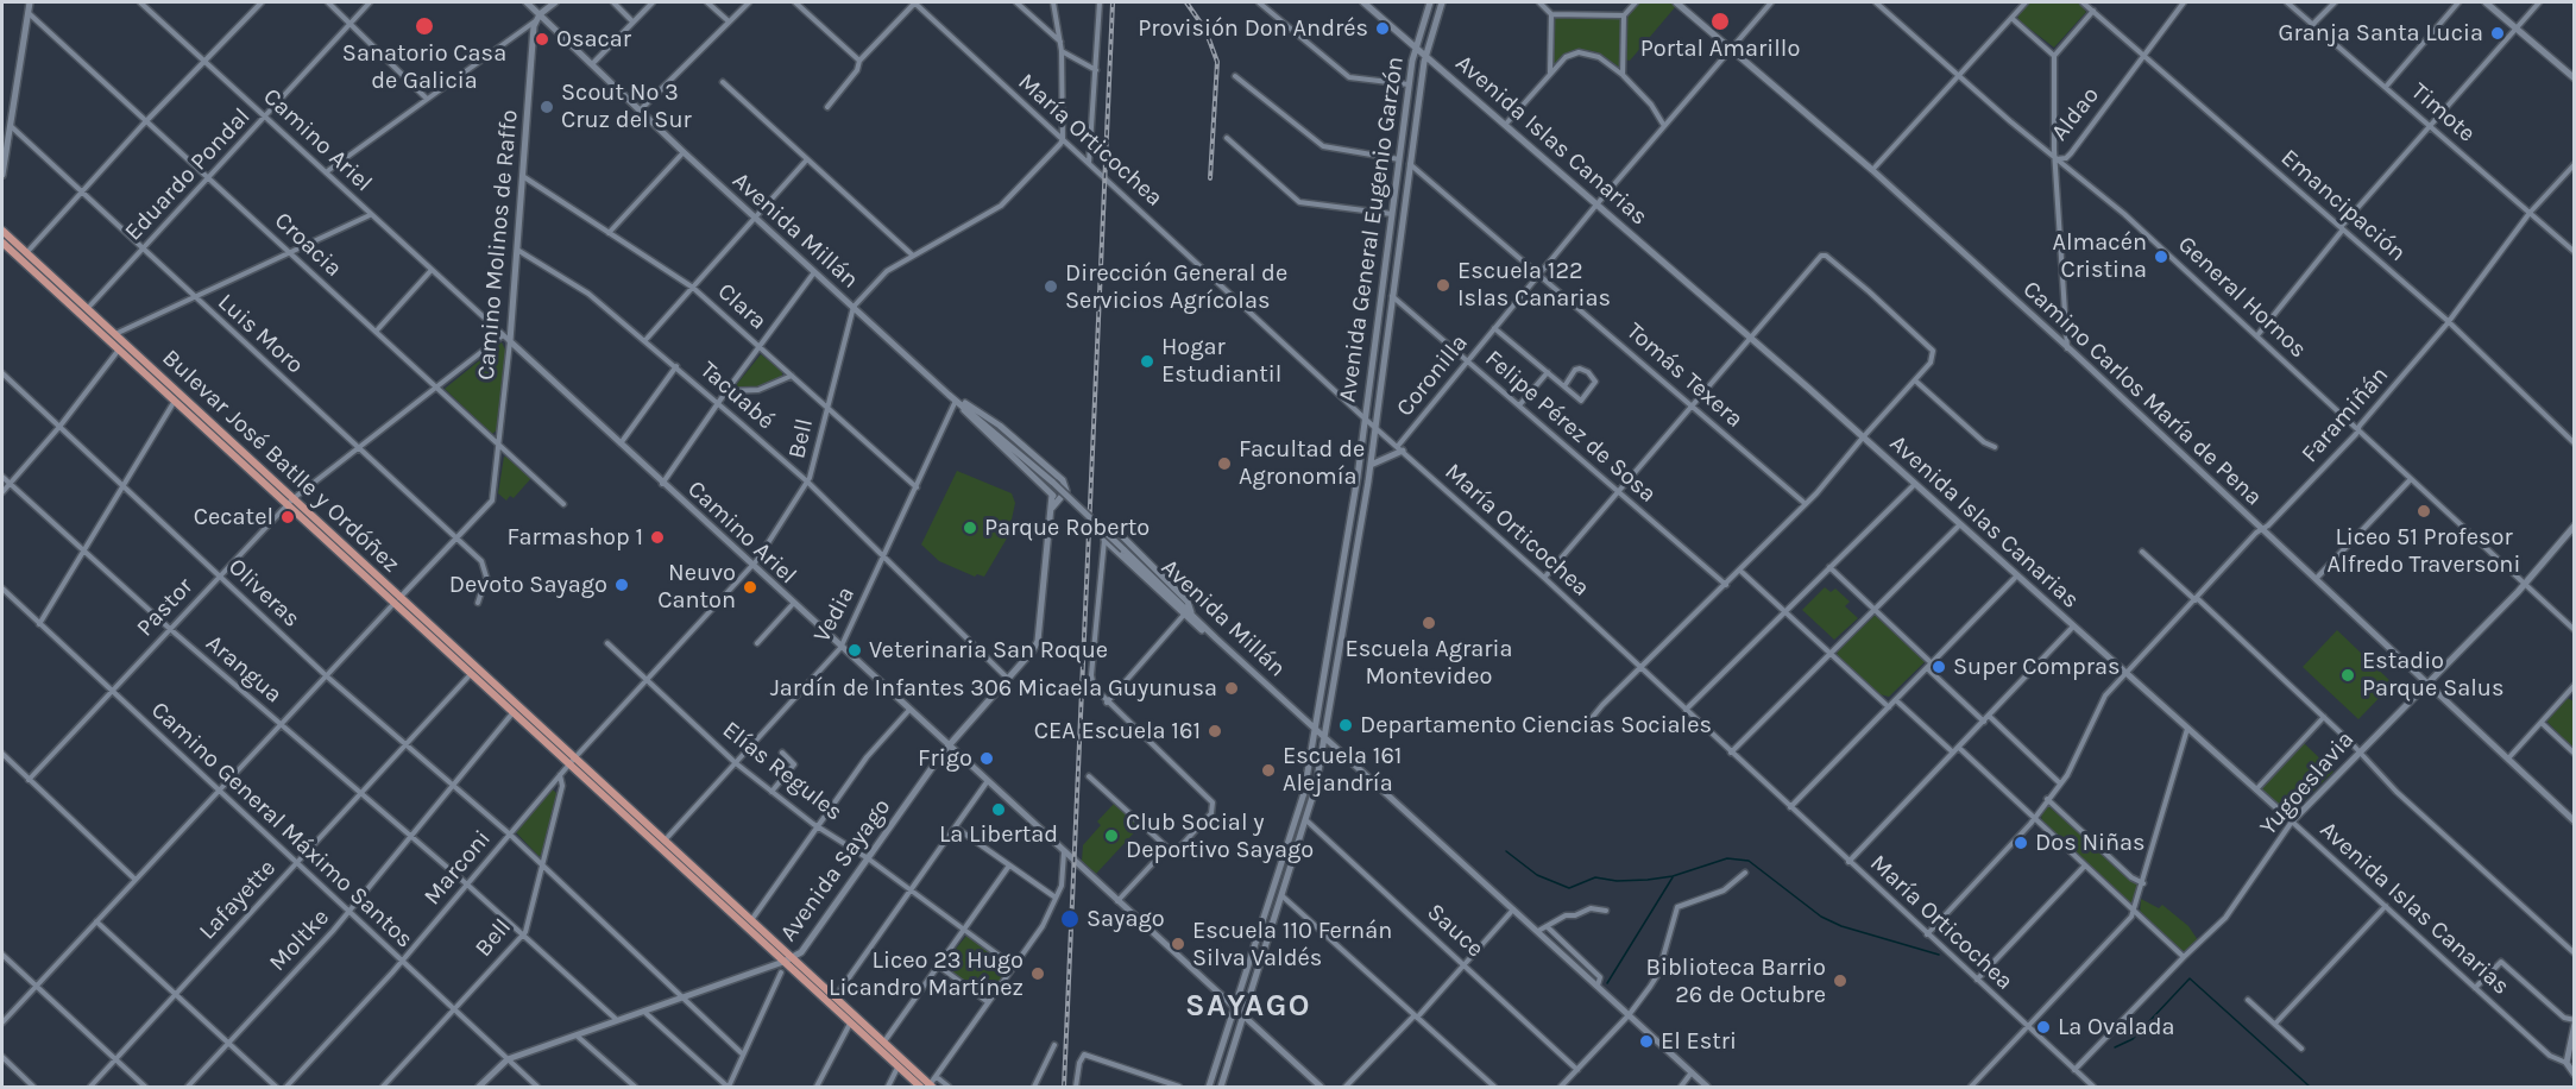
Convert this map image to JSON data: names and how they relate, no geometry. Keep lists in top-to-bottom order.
{
  "streets": {
    "main road": ["Bulevar José Batlle y Ordóñez"],
    "street": [
      "Timote",
      "Aldao",
      "Camino Ariel",
      "María Orticochea",
      "Avenida Islas Canarias",
      "Eduardo Pondal",
      "Emancipación",
      "Avenida General Eugenio Garzón",
      "Avenida Millán",
      "Croacia",
      "Camino Molinos de Raffo",
      "General Hornos",
      "Clara",
      "Luis Moro",
      "Coronilla",
      "Tomás Texera",
      "Camino Carlos María de Pena",
      "Tacuabé",
      "Faramiñán",
      "Felipe Pérez de Sosa",
      "Bell",
      "Oliveras",
      "Pastor",
      "Vedia",
      "Arangua",
      "Elías Regules",
      "Yugoeslavia",
      "Camino General Máximo Santos",
      "Marconi",
      "Avenida Sayago",
      "Lafayette",
      "Sauce",
      "Moltke"
    ]
  },
  "crossings": [
    ["Timote", "Faramiñán"],
    ["Aldao", "Emancipación"],
    ["Aldao", "General Hornos"],
    ["Aldao", "Camino Carlos María de Pena"],
    ["Camino Ariel", "Eduardo Pondal"],
    ["Camino Ariel", "Avenida General Eugenio Garzón"],
    ["Camino Ariel", "Camino Molinos de Raffo"],
    ["Camino Ariel", "Bell"],
    ["Camino Ariel", "Pastor"],
    ["Camino Ariel", "Vedia"],
    ["Camino Ariel", "Avenida Sayago"],
    ["María Orticochea", "Avenida General Eugenio Garzón"],
    ["María Orticochea", "Coronilla"],
    ["María Orticochea", "Faramiñán"],
    ["María Orticochea", "Bell"],
    ["María Orticochea", "Yugoeslavia"],
    ["Avenida Islas Canarias", "Avenida General Eugenio Garzón"],
    ["Avenida Islas Canarias", "Coronilla"],
    ["Avenida Islas Canarias", "Faramiñán"],
    ["Avenida Islas Canarias", "Yugoeslavia"],
    ["Eduardo Pondal", "Croacia"],
    ["Eduardo Pondal", "Luis Moro"],
    ["Eduardo Pondal", "Bulevar José Batlle y Ordóñez"],
    ["Emancipación", "Faramiñán"],
    ["Avenida General Eugenio Garzón", "Avenida Millán"],
    ["Avenida General Eugenio Garzón", "Tomás Texera"],
    ["Avenida General Eugenio Garzón", "Felipe Pérez de Sosa"],
    ["Avenida General Eugenio Garzón", "Sauce"],
    ["Avenida Millán", "Camino Molinos de Raffo"],
    ["Avenida Millán", "Bell"],
    ["Avenida Millán", "Vedia"],
    ["Croacia", "Camino Molinos de Raffo"],
    ["Croacia", "Pastor"],
    ["Camino Molinos de Raffo", "Clara"],
    ["Camino Molinos de Raffo", "Luis Moro"],
    ["Camino Molinos de Raffo", "Tacuabé"],
    ["General Hornos", "Faramiñán"],
    ["General Hornos", "Yugoeslavia"],
    ["Clara", "Bell"],
    ["Clara", "Vedia"],
    ["Luis Moro", "Pastor"],
    ["Coronilla", "Tomás Texera"],
    ["Coronilla", "Camino Carlos María de Pena"],
    ["Coronilla", "Felipe Pérez de Sosa"],
    ["Camino Carlos María de Pena", "Faramiñán"],
    ["Camino Carlos María de Pena", "Yugoeslavia"],
    ["Tacuabé", "Bell"],
    ["Tacuabé", "Vedia"],
    ["Tacuabé", "Avenida Sayago"],
    ["Bell", "Bulevar José Batlle y Ordóñez"],
    ["Bell", "Oliveras"],
    ["Bell", "Arangua"],
    ["Bell", "Elías Regules"],
    ["Bell", "Camino General Máximo Santos"],
    ["Bell", "Marconi"],
    ["Bulevar José Batlle y Ordóñez", "Pastor"],
    ["Bulevar José Batlle y Ordóñez", "Vedia"],
    ["Bulevar José Batlle y Ordóñez", "Marconi"],
    ["Bulevar José Batlle y Ordóñez", "Avenida Sayago"],
    ["Bulevar José Batlle y Ordóñez", "Lafayette"],
    ["Bulevar José Batlle y Ordóñez", "Moltke"],
    ["Oliveras", "Pastor"],
    ["Oliveras", "Marconi"],
    ["Oliveras", "Avenida Sayago"],
    ["Oliveras", "Lafayette"],
    ["Oliveras", "Moltke"],
    ["Pastor", "Arangua"],
    ["Pastor", "Camino General Máximo Santos"],
    ["Vedia", "Elías Regules"],
    ["Arangua", "Marconi"],
    ["Arangua", "Avenida Sayago"],
    ["Arangua", "Lafayette"],
    ["Arangua", "Moltke"],
    ["Elías Regules", "Avenida Sayago"],
    ["Camino General Máximo Santos", "Marconi"],
    ["Camino General Máximo Santos", "Avenida Sayago"],
    ["Camino General Máximo Santos", "Lafayette"],
    ["Camino General Máximo Santos", "Moltke"]
  ],
  "districts": ["SAYAGO"],
  "places": [
    "Portal Amarillo",
    "Sanatorio Casa de Galicia",
    "Provisión Don Andrés",
    "Granja Santa Lucia",
    "Osacar",
    "Scout No 3 Cruz del Sur",
    "Almacén Cristina",
    "Escuela 122 Islas Canarias",
    "Dirección General de Servicios Agrícolas",
    "Hogar Estudiantil",
    "Facultad de Agronomía",
    "Liceo 51 Profesor Alfredo Traversoni",
    "Cecatel",
    "Parque Roberto",
    "Farmashop 1",
    "Devoto Sayago",
    "Neuvo Canton",
    "Escuela Agraria Montevideo",
    "Veterinaria San Roque",
    "Super Compras",
    "Estadio Parque Salus",
    "Jardín de Infantes 306 Micaela Guyunusa",
    "Departamento Ciencias Sociales",
    "CEA Escuela 161",
    "Frigo",
    "Escuela 161 Alejandría",
    "La Libertad",
    "Club Social y Deportivo Sayago",
    "Dos Niñas",
    "Sayago",
    "Escuela 110 Fernán Silva Valdés",
    "Liceo 23 Hugo Licandro Martínez",
    "Biblioteca Barrio 26 de Octubre",
    "La Ovalada",
    "El Estri"
  ]
}
